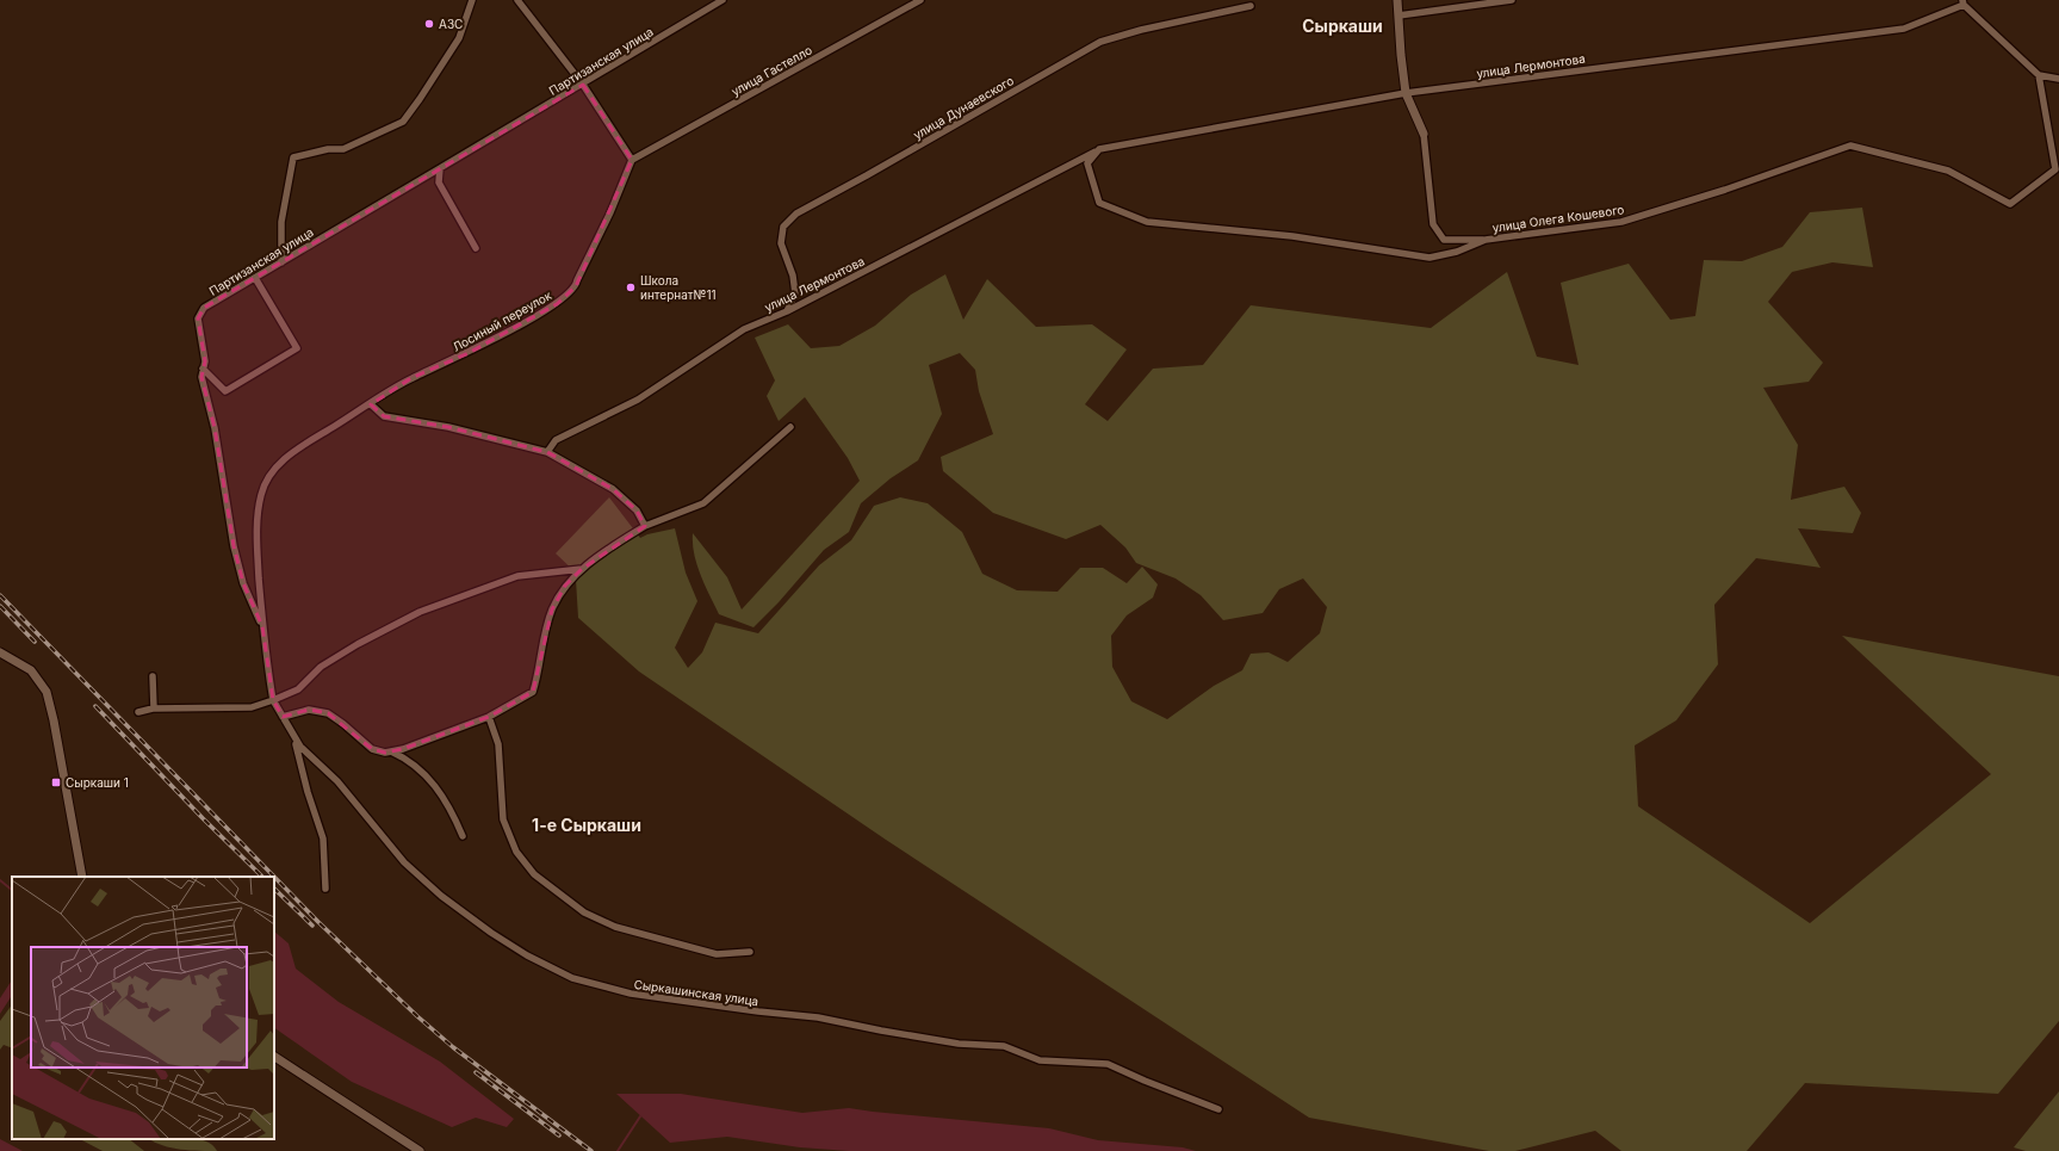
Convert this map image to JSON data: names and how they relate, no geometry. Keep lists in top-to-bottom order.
{
  "streets": {
    "street": [
      "Партизанская улица",
      "улица Лермонтова",
      "улица Гастелло",
      "улица Дунаевского",
      "улица Олега Кошевого",
      "Лосиный переулок",
      "Сыркашинская улица"
    ]
  },
  "crossings": [
    ["Партизанская улица", "Лосиный переулок"],
    ["улица Лермонтова", "улица Дунаевского"],
    ["улица Лермонтова", "улица Олега Кошевого"],
    ["улица Гастелло", "Лосиный переулок"]
  ],
  "districts": ["Сыркаши", "1-е Сыркаши"],
  "places": {
    "other": ["АЗС", "Школа интернат№11"],
    "transit": ["Сыркаши 1"]
  }
}
